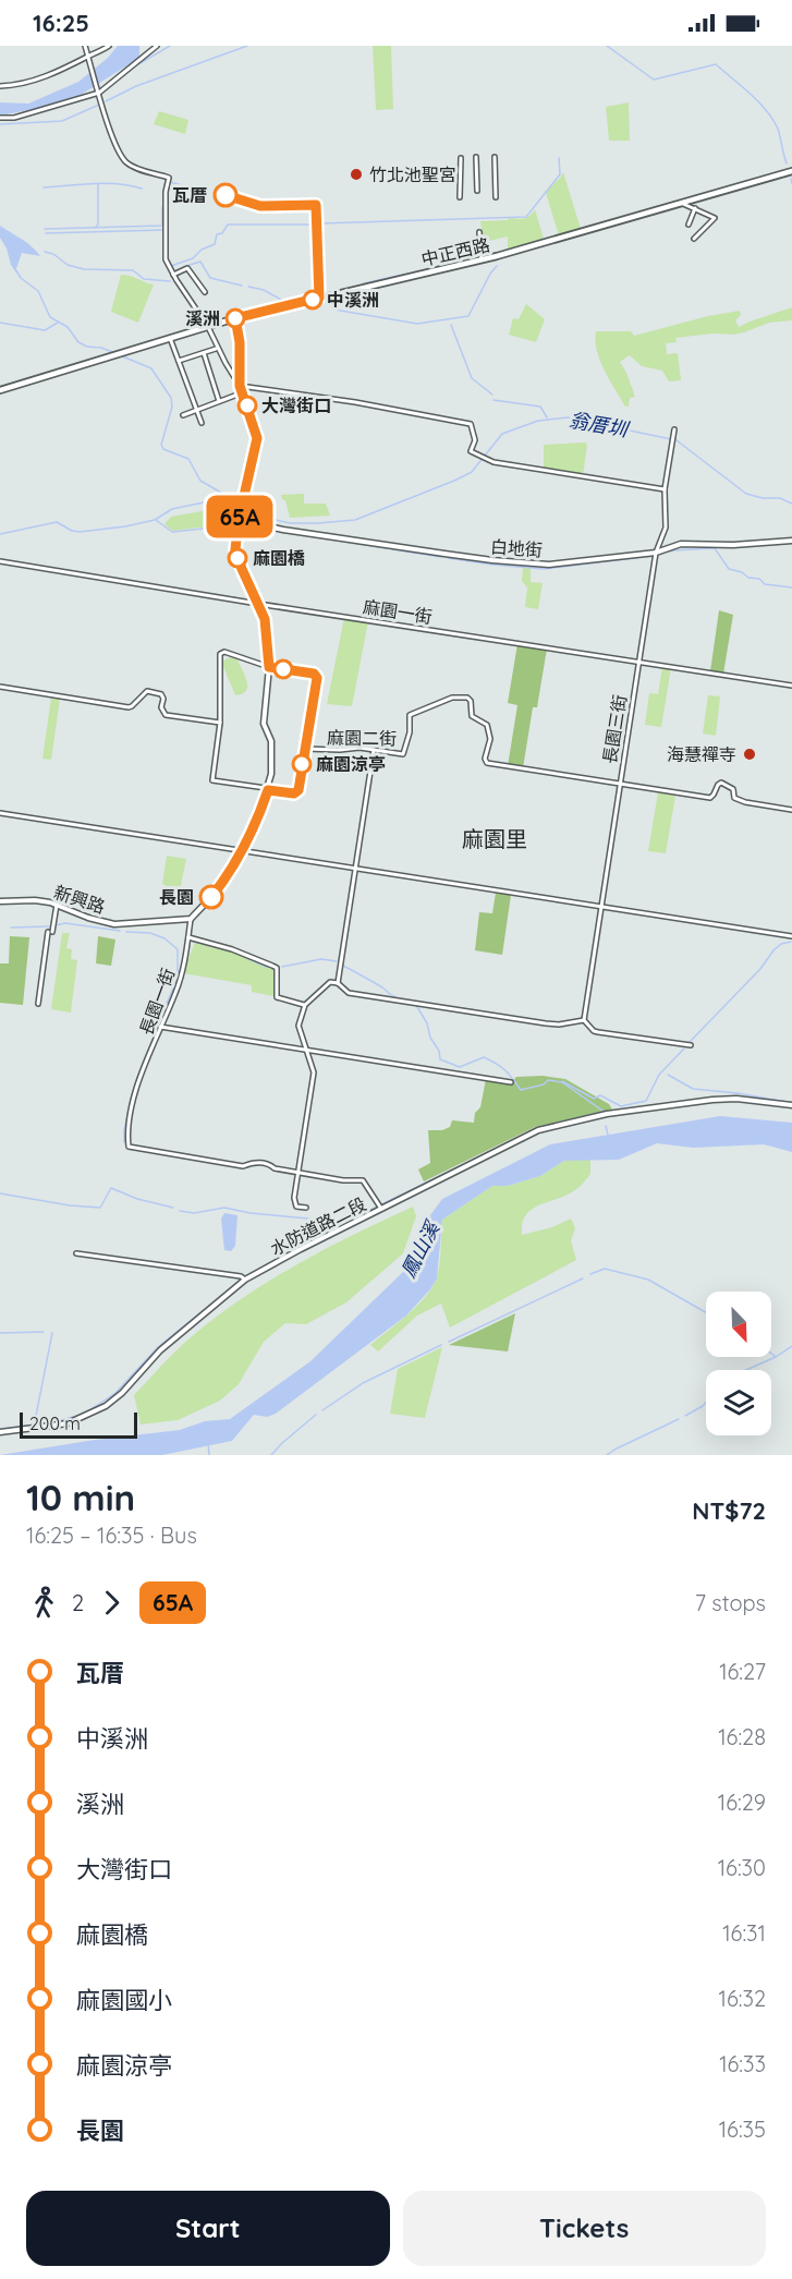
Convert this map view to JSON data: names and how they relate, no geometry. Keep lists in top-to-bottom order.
{
  "streets": {
    "main road": ["中正西路"],
    "street": [
      "白地街",
      "麻園一街",
      "長園三街",
      "麻園二街",
      "新興路",
      "長園一街",
      "水防道路二段"
    ]
  },
  "crossings": [
    ["白地街", "長園三街"],
    ["麻園一街", "長園三街"],
    ["長園三街", "麻園二街"],
    ["新興路", "長園一街"]
  ],
  "districts": ["麻園里"],
  "water": ["翁厝圳", "鳳山溪"],
  "places": [
    "竹北池聖宮",
    "瓦厝",
    "中溪洲",
    "溪洲",
    "大灣街口",
    "麻園橋",
    "海慧禪寺",
    "麻園涼亭",
    "長園"
  ],
  "lines": ["bus line 65A"],
  "scale_bar": "200 m",
  "north": "bottom right",
  "page": {
    "status": "16:25",
    "on_map": "65A",
    "scale": "200 m",
    "heading": ["10 min", "16:25 – 16:35 · Bus", "NT$72"],
    "legs": ["2", "65A", "7 stops"],
    "list": [
      {
        "name": "瓦厝",
        "value": "16:27"
      },
      {
        "name": "中溪洲",
        "value": "16:28"
      },
      {
        "name": "溪洲",
        "value": "16:29"
      },
      {
        "name": "大灣街口",
        "value": "16:30"
      },
      {
        "name": "麻園橋",
        "value": "16:31"
      },
      {
        "name": "麻園國小",
        "value": "16:32"
      },
      {
        "name": "麻園涼亭",
        "value": "16:33"
      },
      {
        "name": "長園",
        "value": "16:35"
      }
    ],
    "buttons": ["Start", "Tickets"]
  }
}
